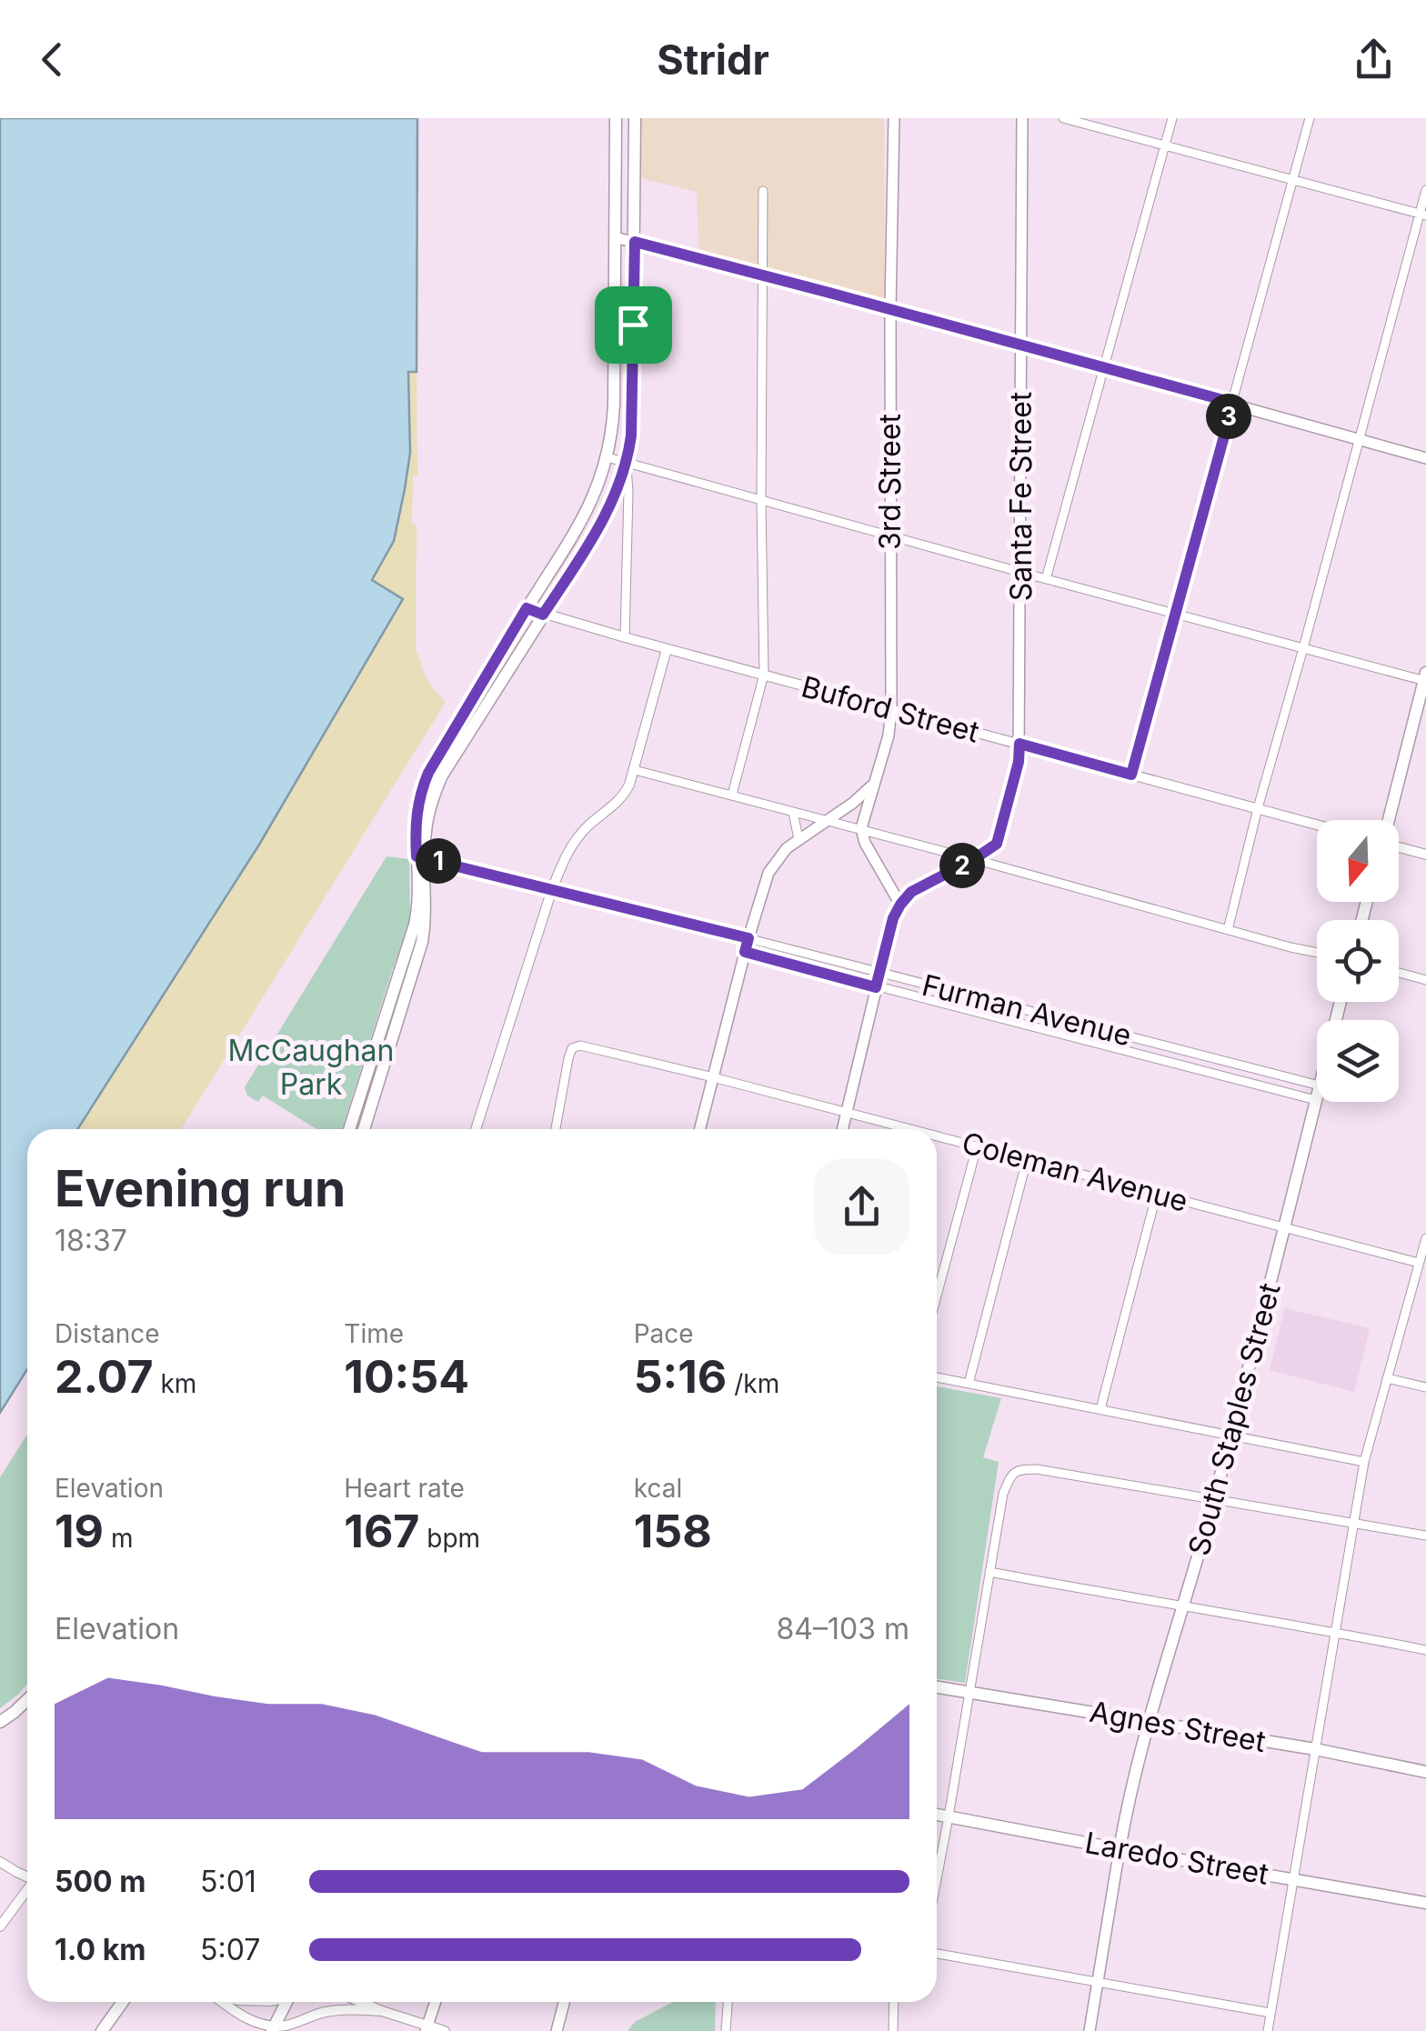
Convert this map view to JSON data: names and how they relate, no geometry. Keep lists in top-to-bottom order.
{
  "streets": {
    "main road": [
      "3rd Street",
      "Santa Fe Street",
      "South Staples Street",
      "Agnes Street",
      "Laredo Street"
    ],
    "street": ["Buford Street", "Furman Avenue", "Coleman Avenue"]
  },
  "crossings": [
    ["3rd Street", "Buford Street"],
    ["Santa Fe Street", "Buford Street"],
    ["Furman Avenue", "South Staples Street"],
    ["Coleman Avenue", "South Staples Street"],
    ["South Staples Street", "Agnes Street"],
    ["South Staples Street", "Laredo Street"]
  ],
  "parks": ["McCaughan Park"],
  "north": "bottom",
  "page": {
    "header": "Stridr",
    "pins": ["3", "1", "2"],
    "heading": ["Evening run", "18:37"],
    "stats": [
      ["Distance", "2.07 km"],
      ["Time", "10:54"],
      ["Pace", "5:16 /km"],
      ["Elevation", "19 m"],
      ["Heart rate", "167 bpm"],
      ["kcal", "158"]
    ],
    "chart": ["Elevation", "84–103 m"],
    "list": [
      {
        "name": "500 m",
        "note": "5:01"
      },
      {
        "name": "1.0 km",
        "note": "5:07"
      }
    ]
  }
}
